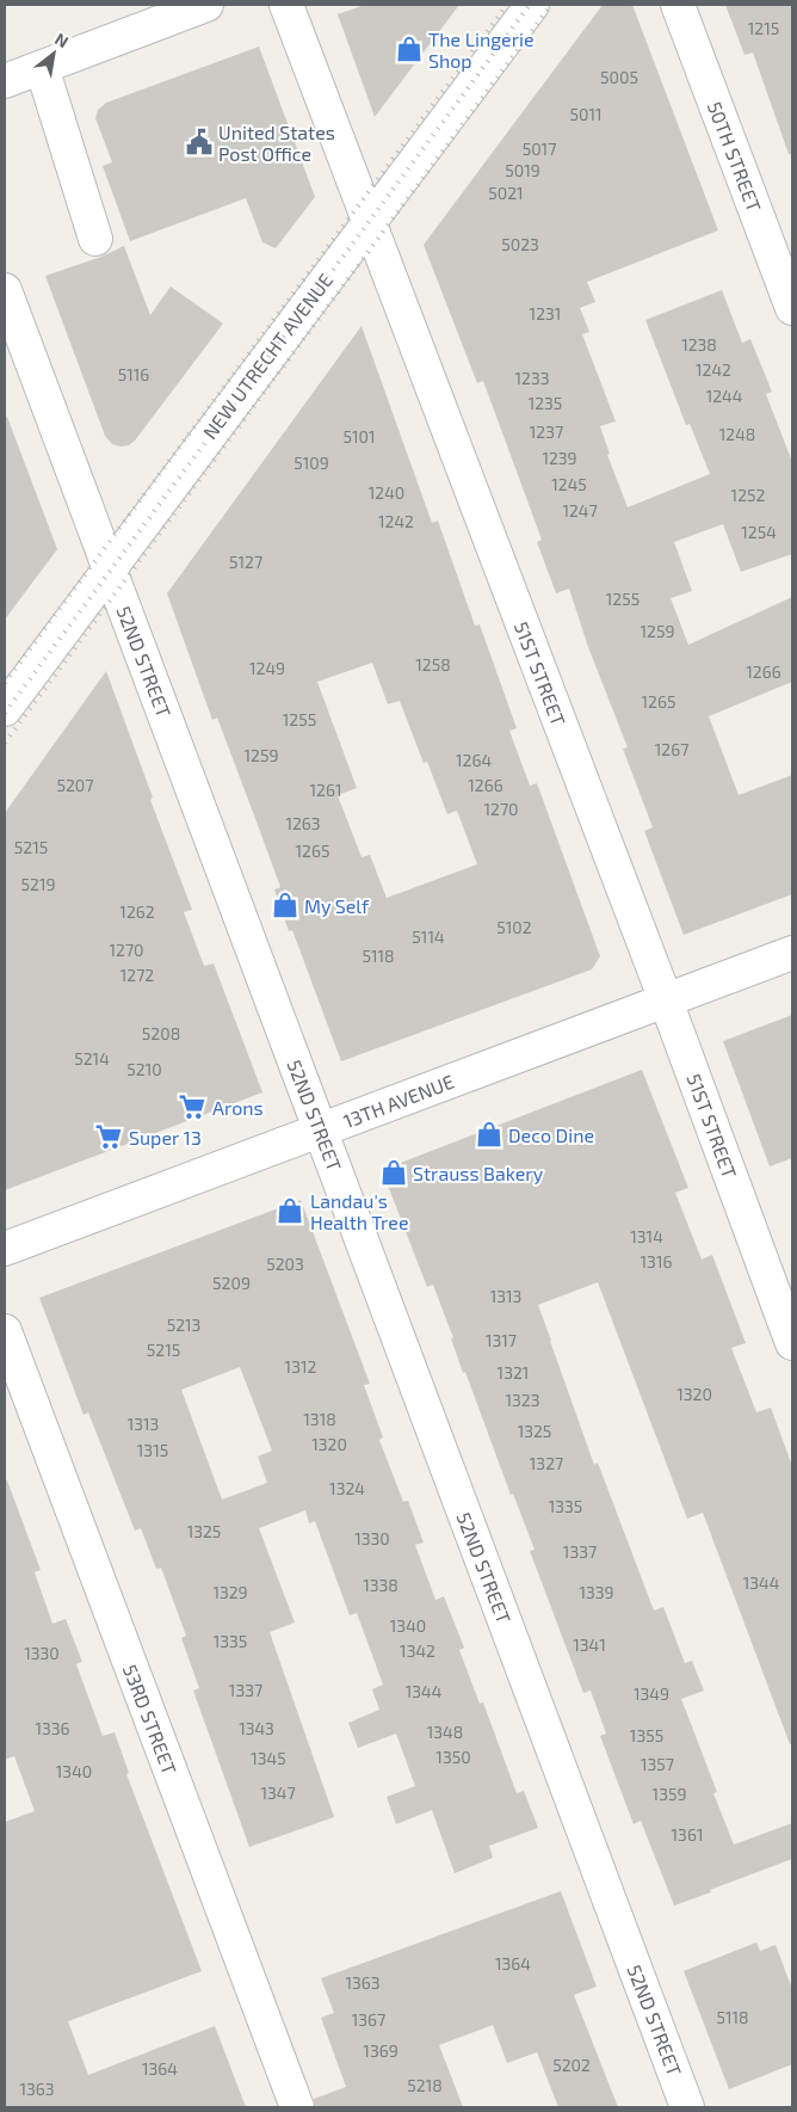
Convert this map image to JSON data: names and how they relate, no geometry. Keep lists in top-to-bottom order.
{
  "streets": {
    "street": [
      "50TH STREET",
      "NEW UTRECHT AVENUE",
      "52ND STREET",
      "51ST STREET",
      "13TH AVENUE",
      "53RD STREET"
    ]
  },
  "crossings": [
    ["NEW UTRECHT AVENUE", "52ND STREET"],
    ["NEW UTRECHT AVENUE", "51ST STREET"],
    ["52ND STREET", "13TH AVENUE"],
    ["51ST STREET", "13TH AVENUE"]
  ],
  "places": {
    "shop": [
      "The Lingerie Shop",
      "My Self",
      "Deco Dine",
      "Strauss Bakery",
      "Landau's Health Tree"
    ],
    "public building": ["United States Post Office"],
    "supermarket": ["Arons", "Super 13"]
  },
  "house_numbers": [
    "1215",
    "5005",
    "5011",
    "5017",
    "5019",
    "5021",
    "5023",
    "1231",
    "1238",
    "1242",
    "5116",
    "1233",
    "1244",
    "1235",
    "1237",
    "1248",
    "5101",
    "1239",
    "5109",
    "1245",
    "1240",
    "1252",
    "1247",
    "1242",
    "1254",
    "5127",
    "1255",
    "1259",
    "1258",
    "1249",
    "1266",
    "1265",
    "1255",
    "1267",
    "1259",
    "1264",
    "5207",
    "1266",
    "1261",
    "1270",
    "1263",
    "5215",
    "1265",
    "5219",
    "1262",
    "5102",
    "5114",
    "1270",
    "5118",
    "1272",
    "5208",
    "5214",
    "5210",
    "1314",
    "1316",
    "5203",
    "5209",
    "1313",
    "5213",
    "1317",
    "5215",
    "1312",
    "1321",
    "1320",
    "1323",
    "1318",
    "1313",
    "1325",
    "1320",
    "1315",
    "1327",
    "1324",
    "1335",
    "1325",
    "1330",
    "1337",
    "1344",
    "1338",
    "1329",
    "1339",
    "1340",
    "1335",
    "1341",
    "1342",
    "1330",
    "1337",
    "1344",
    "1349",
    "1336",
    "1343",
    "1348",
    "1355",
    "1350",
    "1345",
    "1357",
    "1340",
    "1347",
    "1359",
    "1361",
    "1364",
    "1363",
    "5118",
    "1367",
    "1369",
    "5202",
    "1364",
    "5218",
    "1363"
  ],
  "north": "top right"
}
